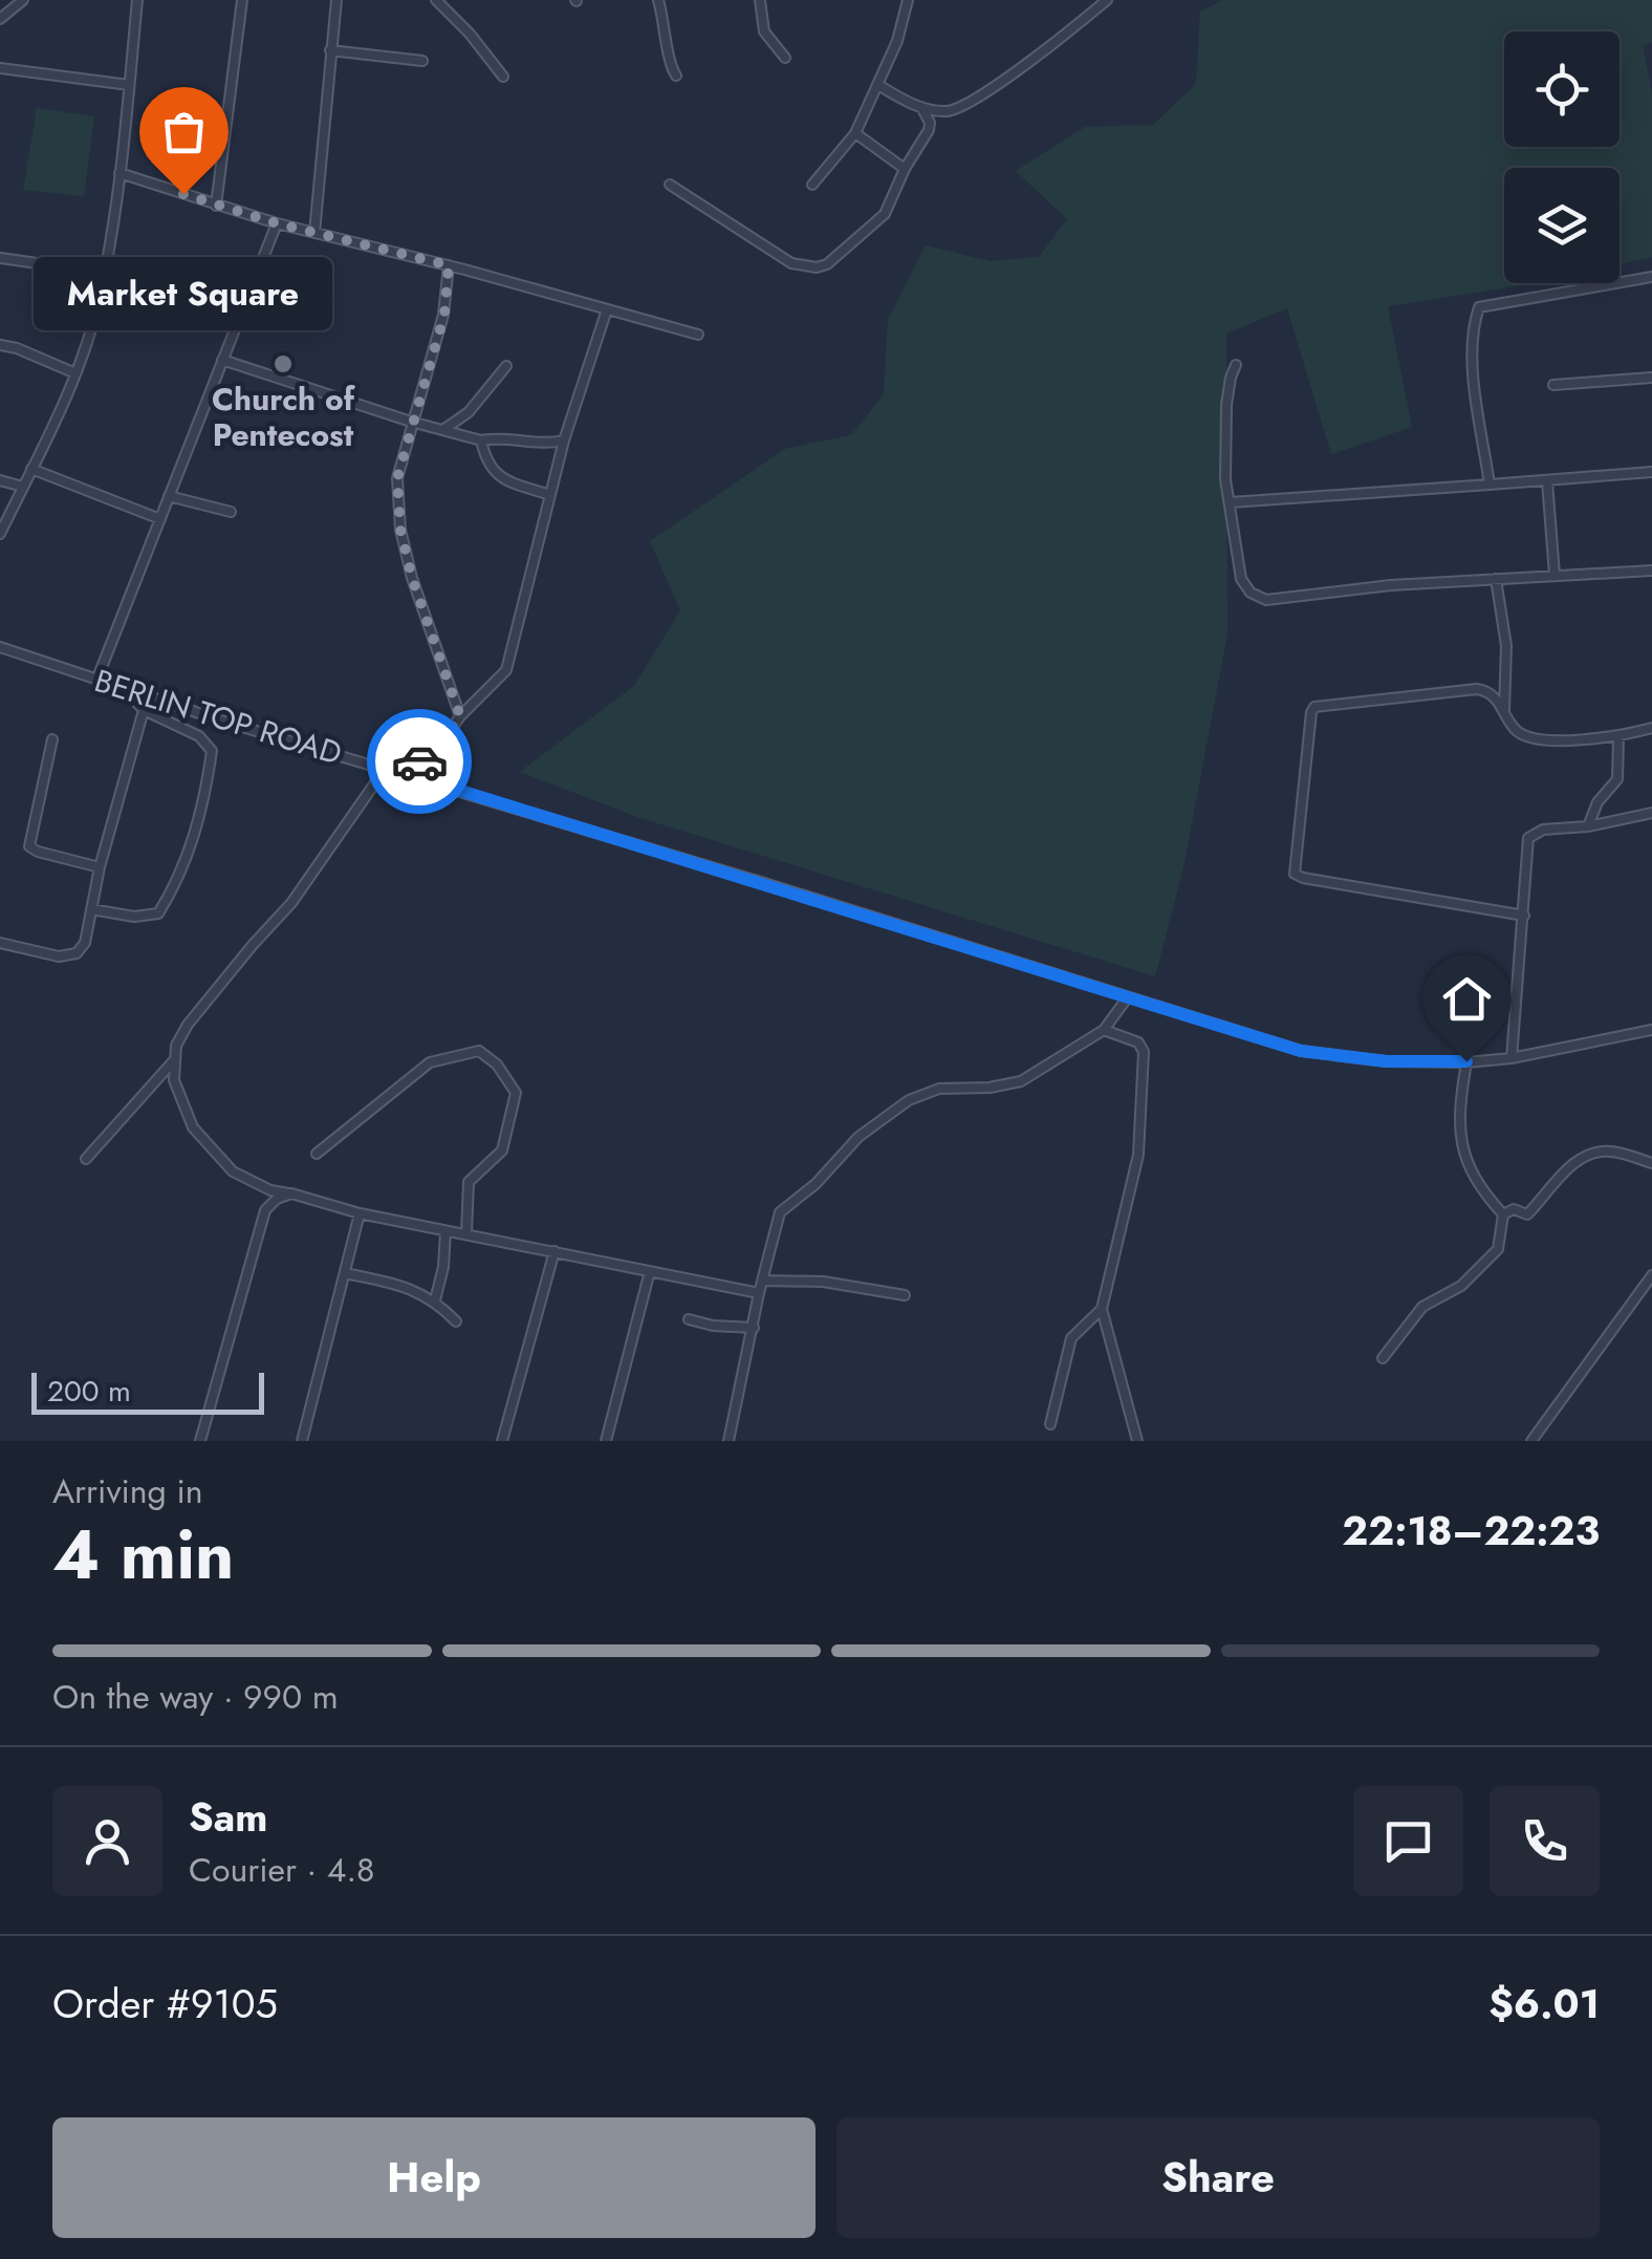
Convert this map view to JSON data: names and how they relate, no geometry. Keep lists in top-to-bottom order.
{
  "streets": {
    "street": ["BERLIN TOP ROAD"]
  },
  "places": ["Market Square", "Church of Pentecost"],
  "scale_bar": "200 m",
  "page": {
    "bubble": "Market Square",
    "scale": "200 m",
    "heading": ["4 min", "Arriving in", "22:18–22:23"],
    "panel": [
      "Sam",
      "Courier · 4.8",
      "Order #9105",
      "$6.01"
    ],
    "bar": "On the way · 990 m",
    "buttons": ["Help", "Share"]
  }
}
